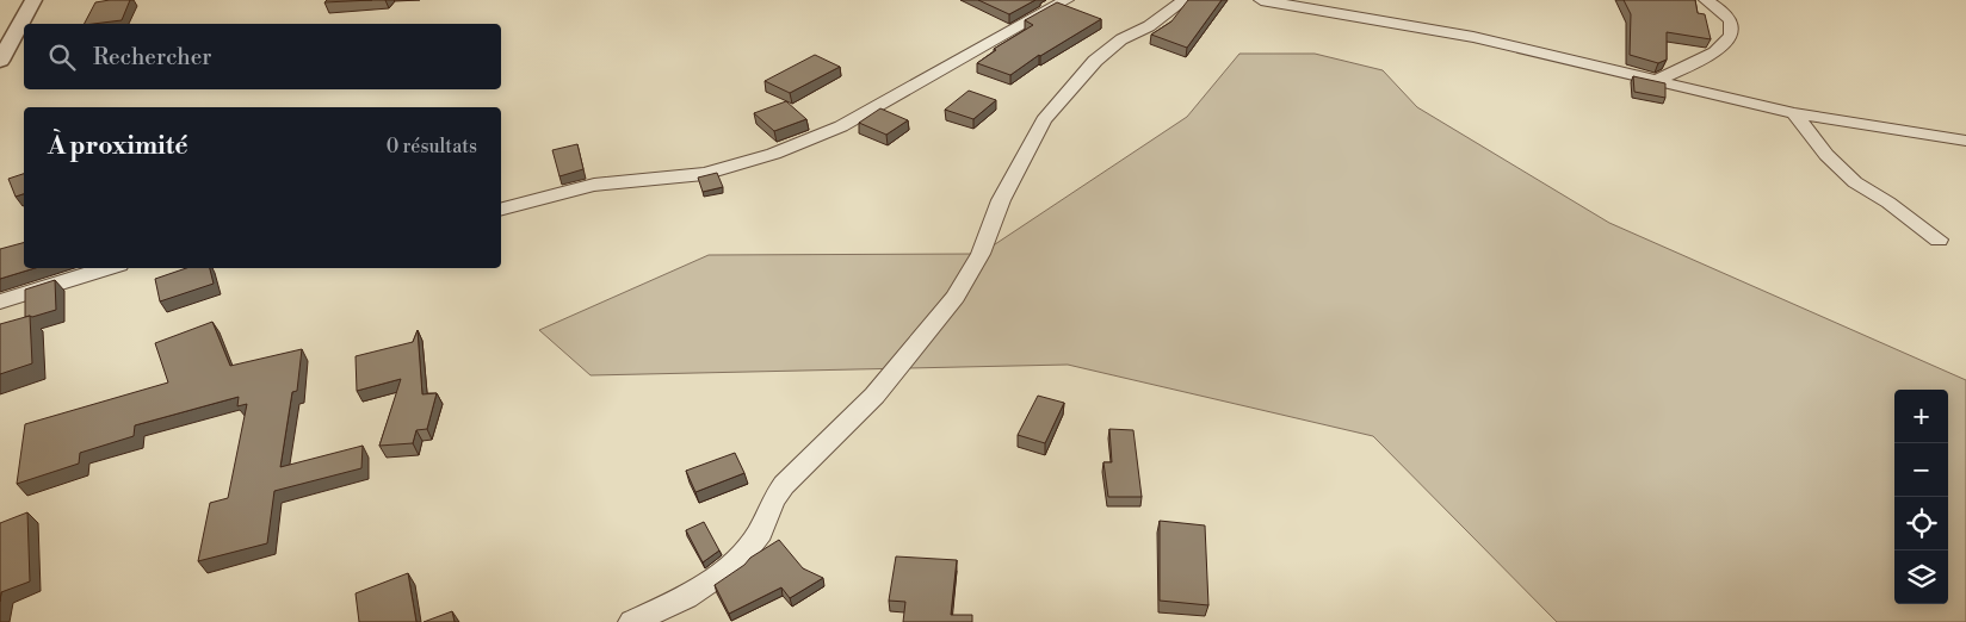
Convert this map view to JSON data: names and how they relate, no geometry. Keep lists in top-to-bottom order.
{
  "page": {
    "search": "Rechercher",
    "heading": ["À proximité", "0 résultats"],
    "map_buttons": ["+", "−"]
  }
}
